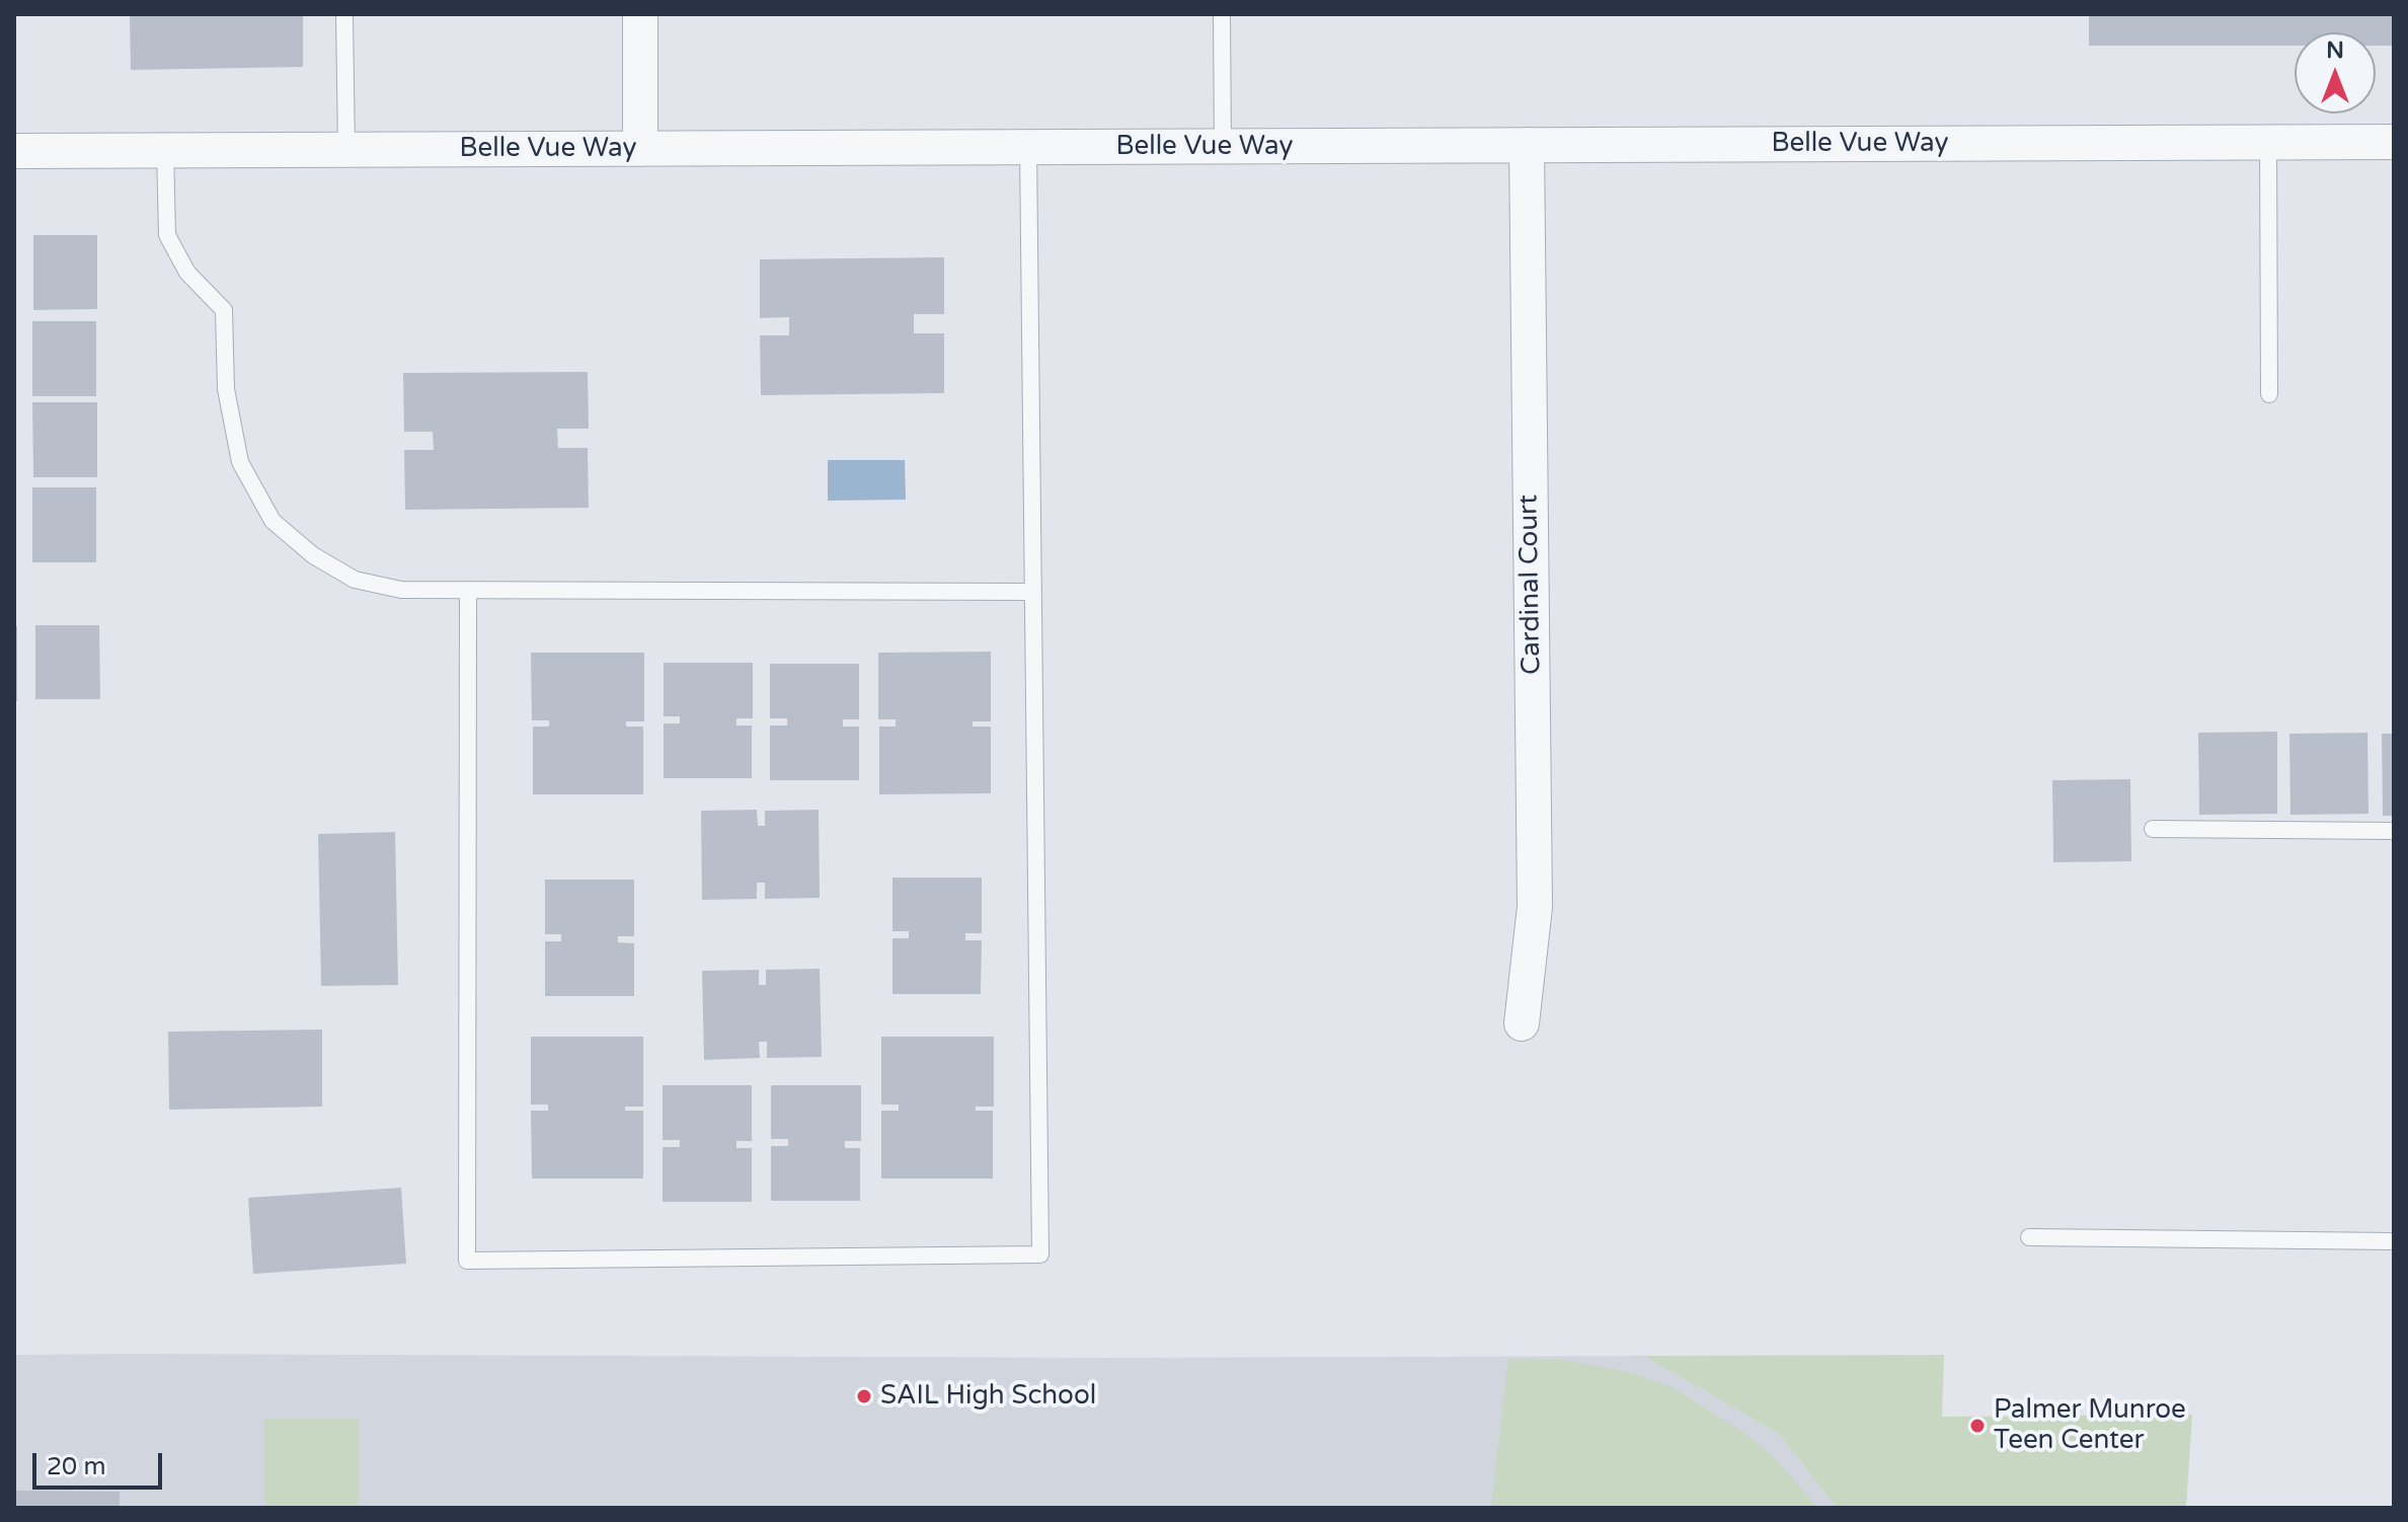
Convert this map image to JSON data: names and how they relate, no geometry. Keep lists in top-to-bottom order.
{
  "streets": {
    "street": ["Belle Vue Way", "Cardinal Court"]
  },
  "crossings": [
    ["Belle Vue Way", "Cardinal Court"]
  ],
  "places": ["SAIL High School", "Palmer Munroe Teen Center"],
  "scale_bar": "20 m",
  "north": "top"
}
